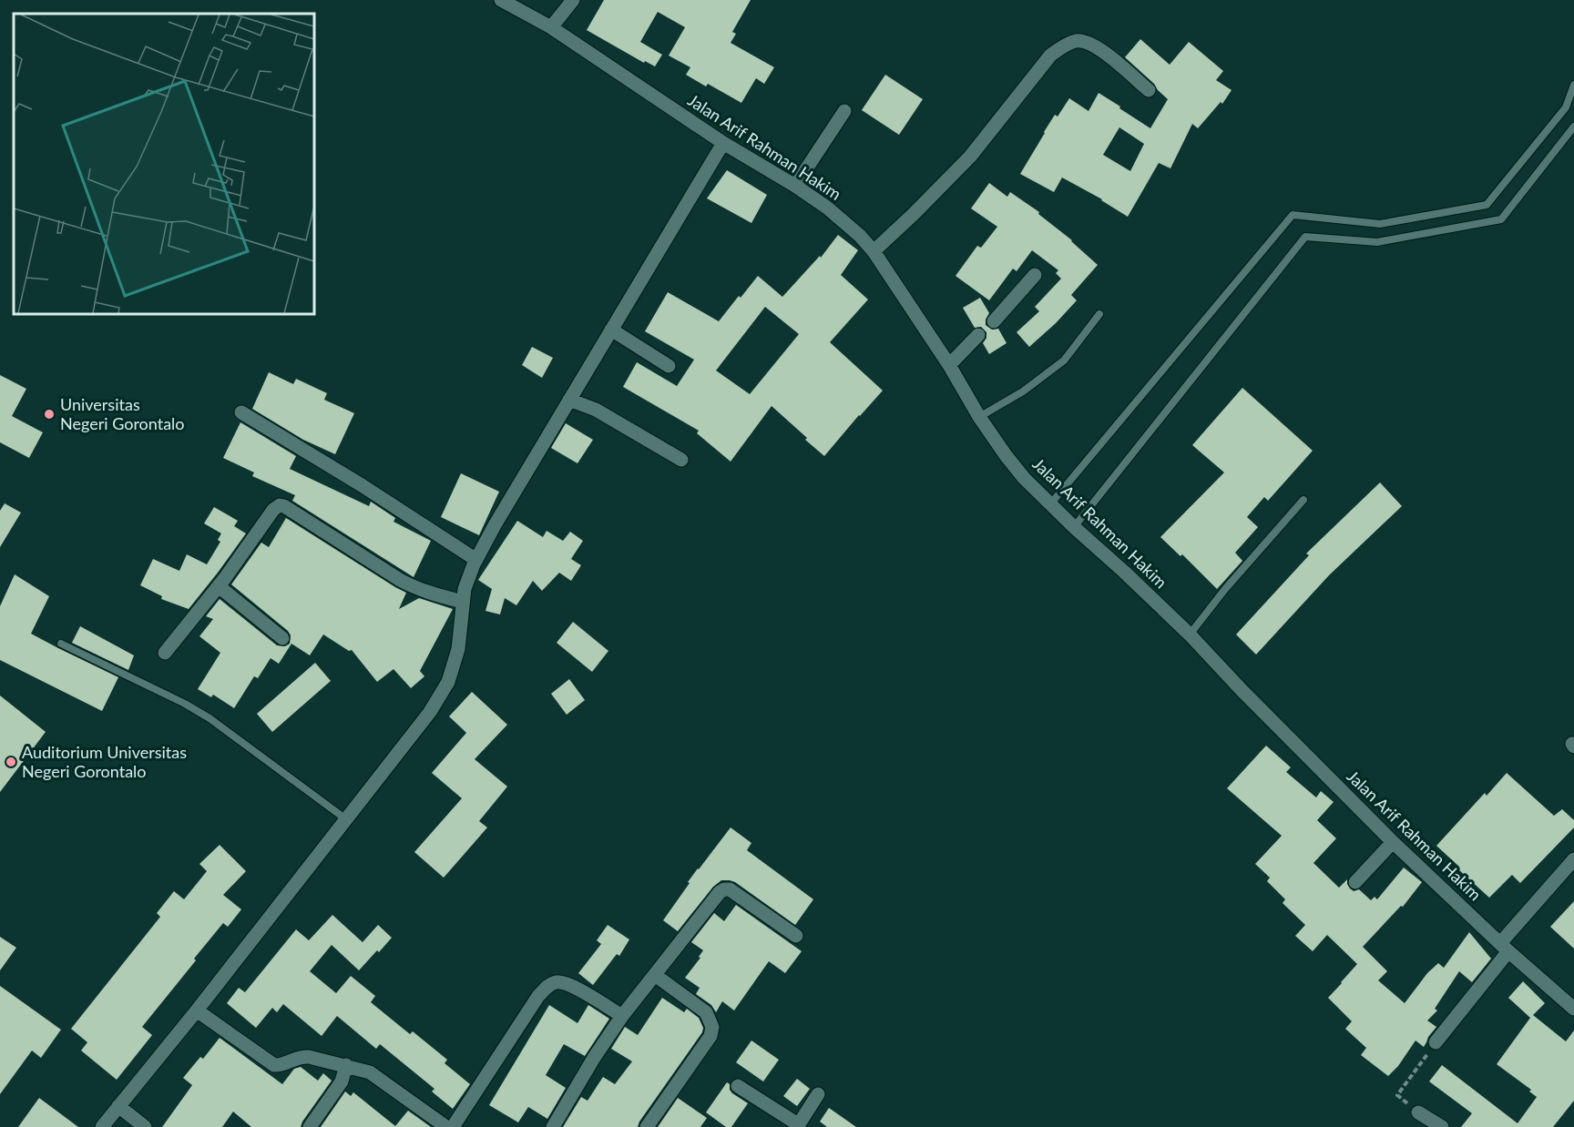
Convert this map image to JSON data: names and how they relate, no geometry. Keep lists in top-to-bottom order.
{
  "streets": {
    "street": ["Jalan Arif Rahman Hakim"]
  },
  "places": ["Universitas Negeri Gorontalo", "Auditorium Universitas Negeri Gorontalo"]
}
